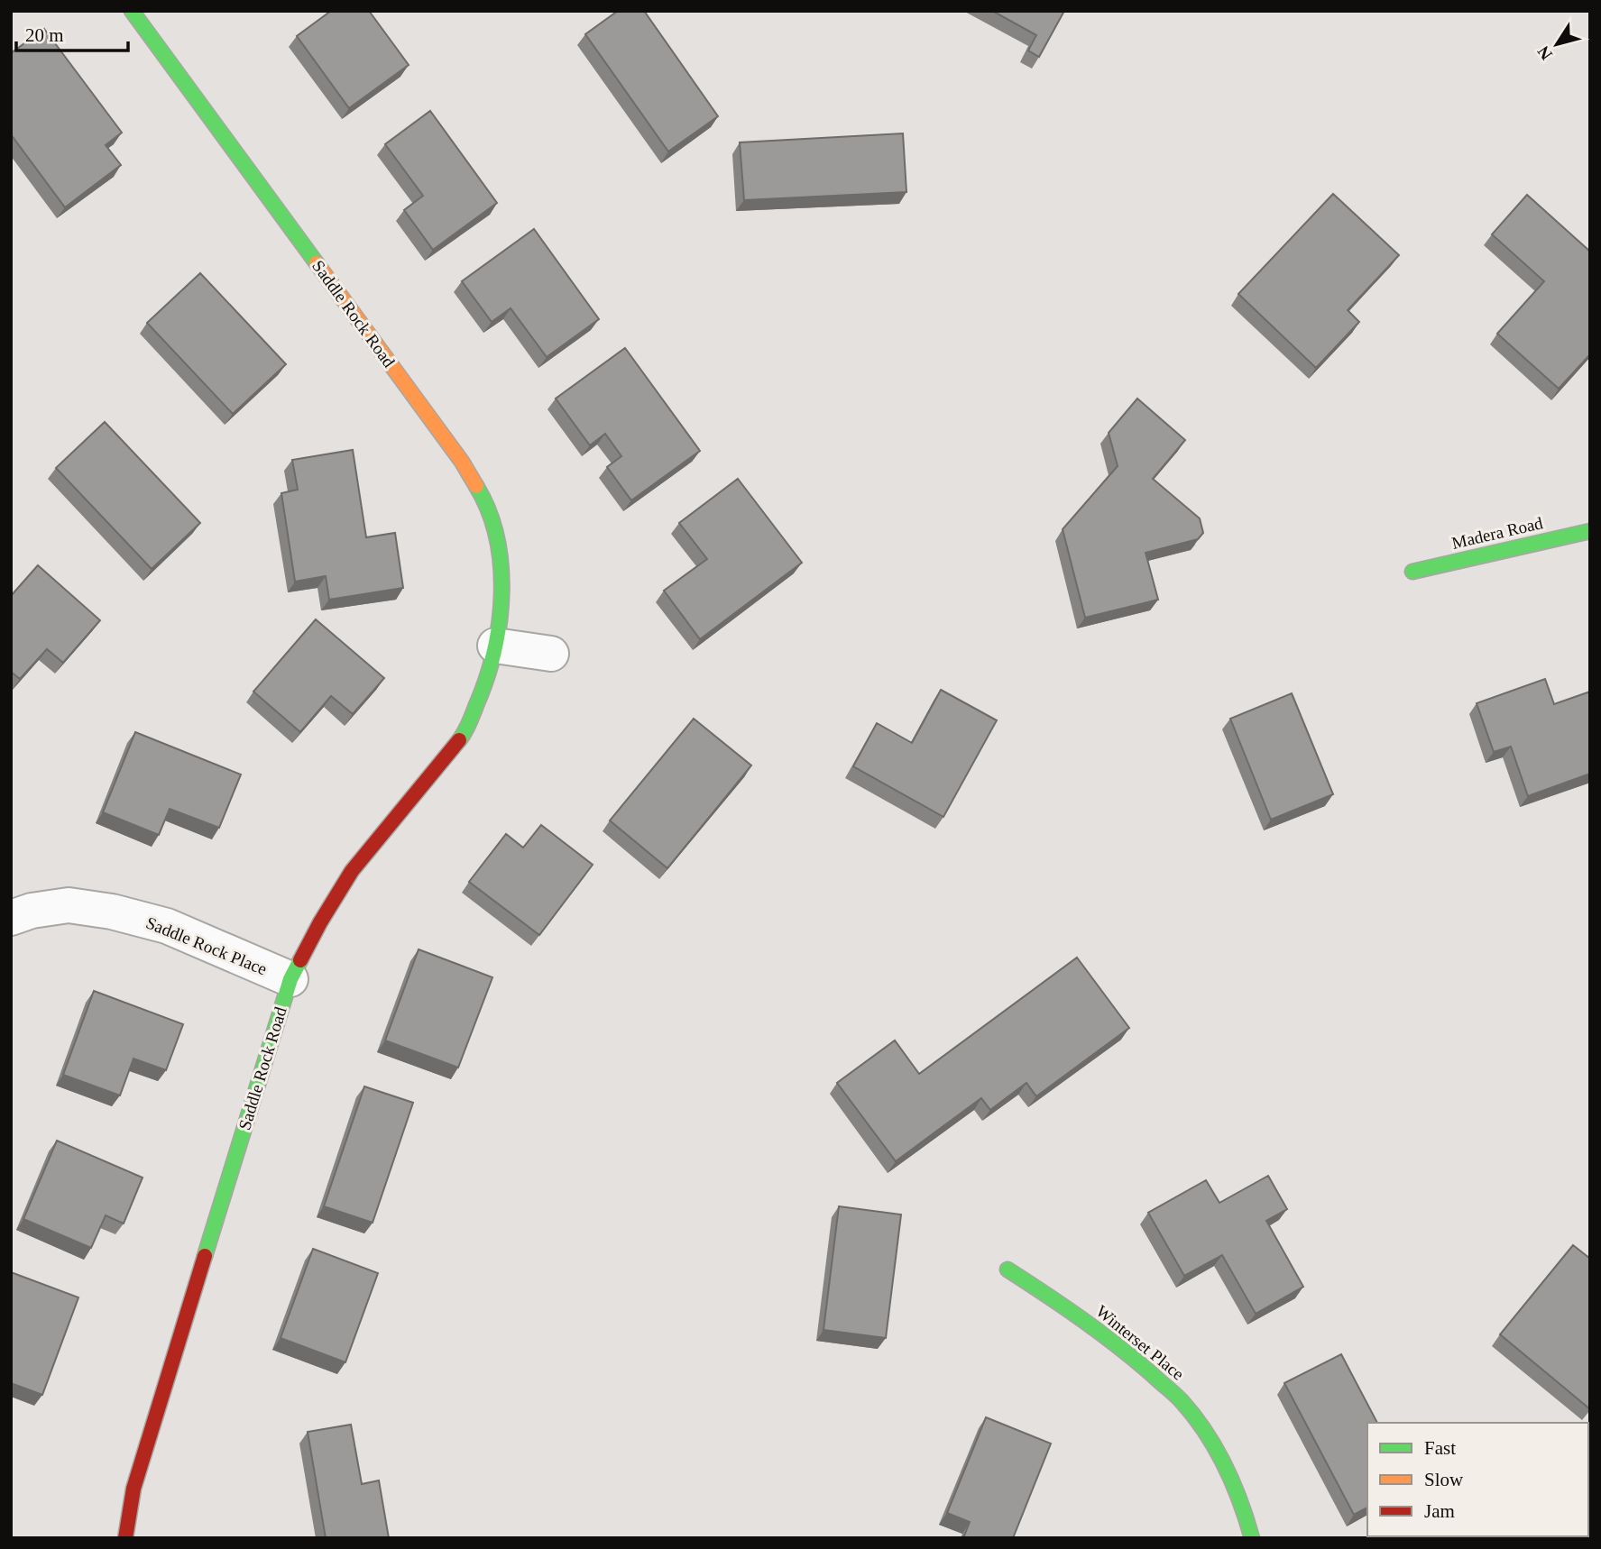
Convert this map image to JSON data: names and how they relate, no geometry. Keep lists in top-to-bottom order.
{
  "streets": {
    "street": [
      "Saddle Rock Road",
      "Madera Road",
      "Saddle Rock Place",
      "Winterset Place"
    ]
  },
  "crossings": [
    ["Saddle Rock Road", "Saddle Rock Place"]
  ],
  "legend": ["Fast", "Slow", "Jam"],
  "scale_bar": "20 m",
  "north": "bottom left"
}
